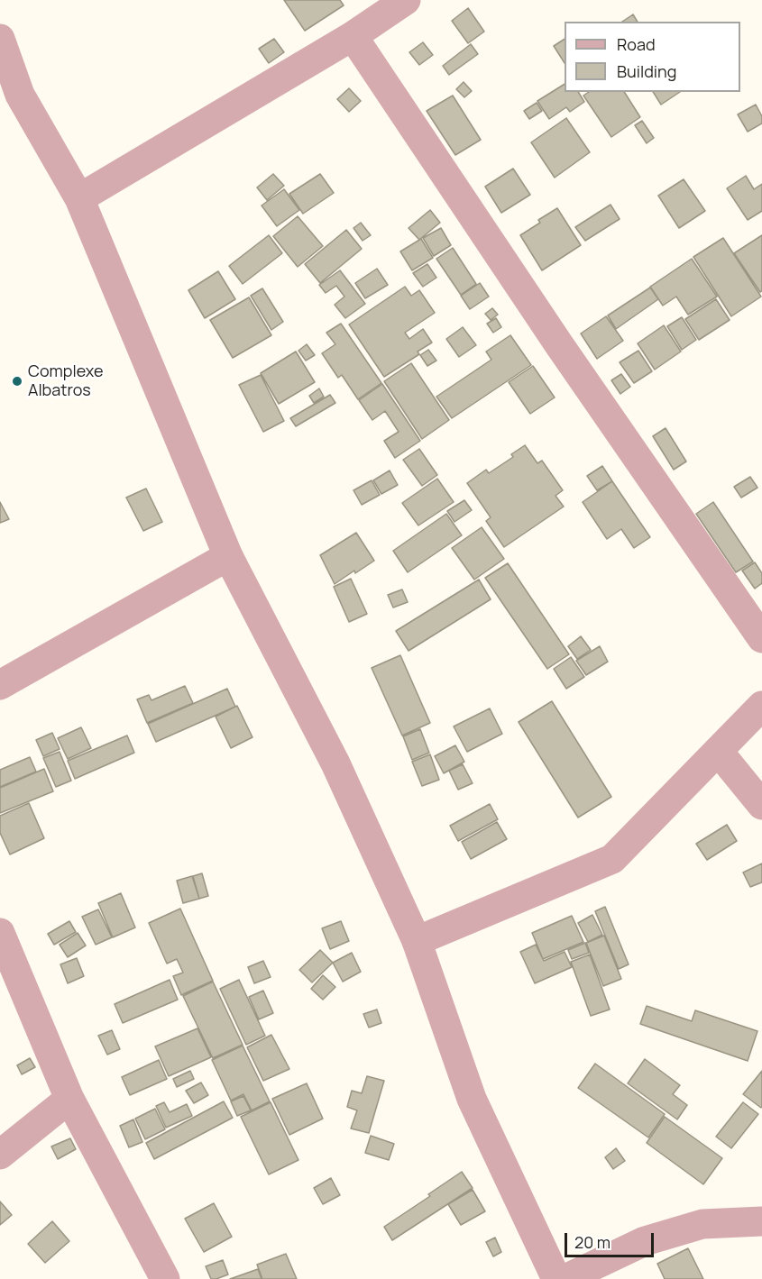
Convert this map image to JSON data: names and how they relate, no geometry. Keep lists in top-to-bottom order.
{
  "places": ["Complexe Albatros"],
  "legend": ["Road", "Building"],
  "scale_bar": "20 m"
}
